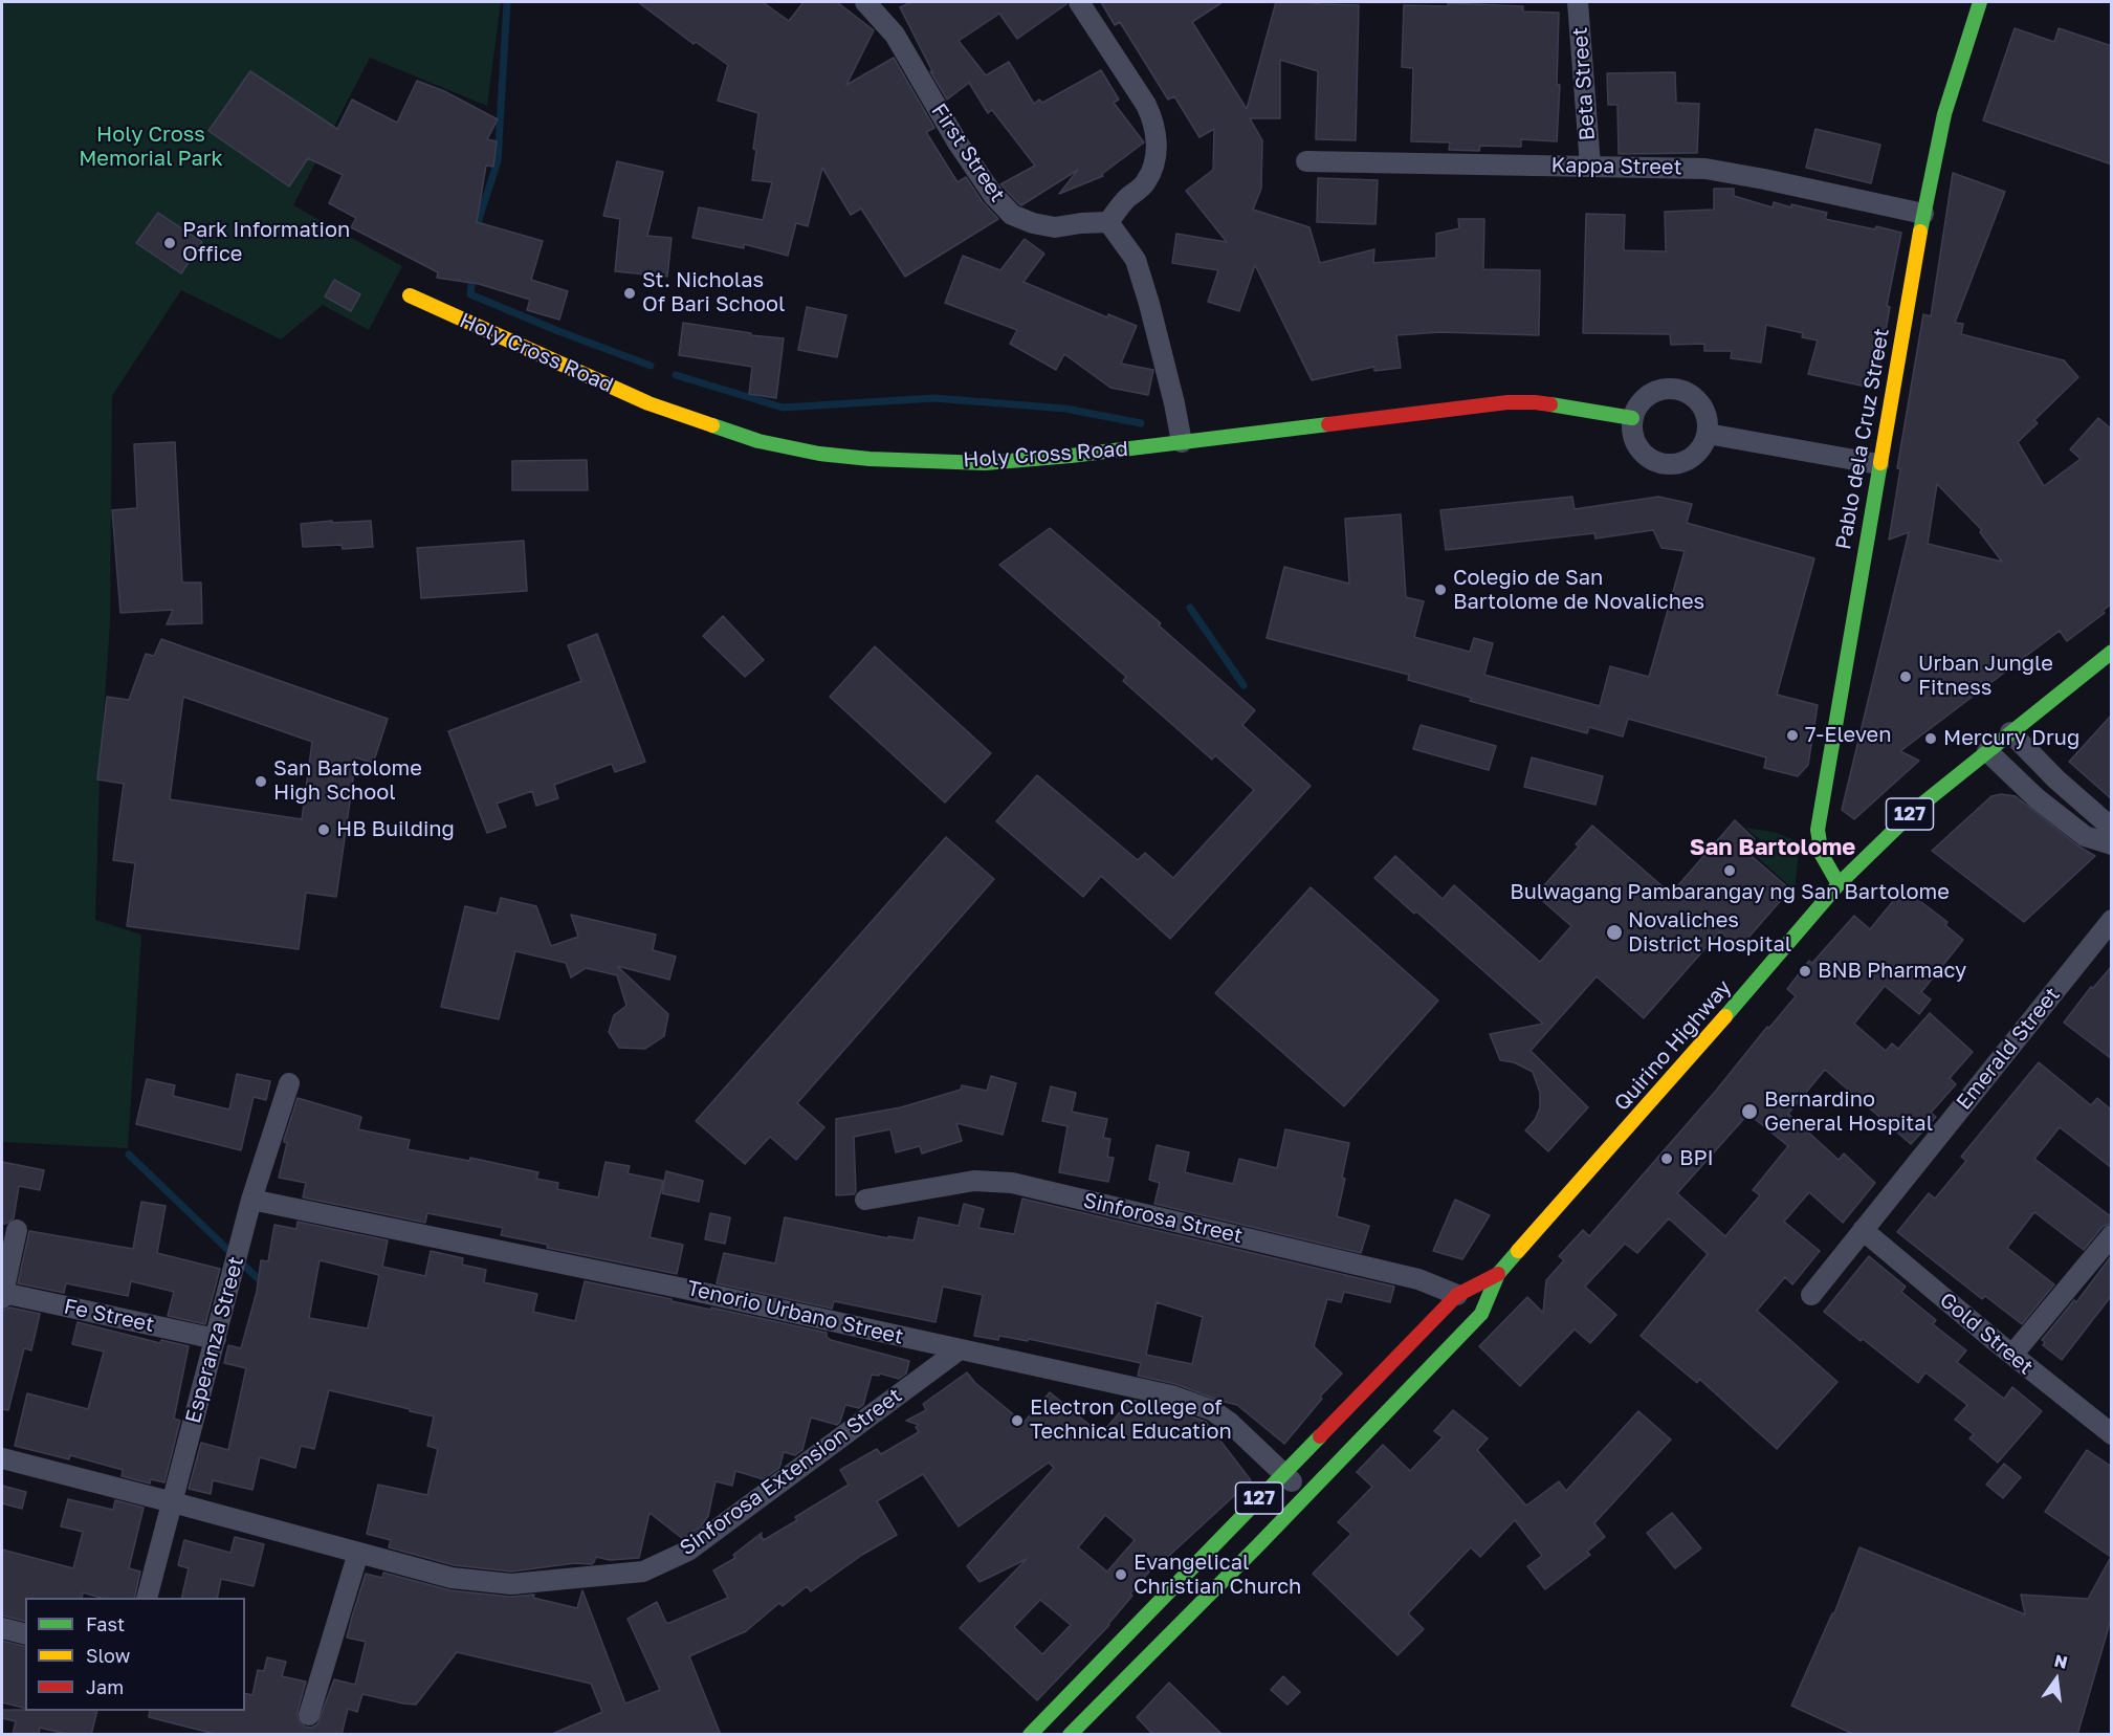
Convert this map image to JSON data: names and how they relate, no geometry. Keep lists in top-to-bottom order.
{
  "streets": {
    "main road": [
      "Holy Cross Road",
      "Pablo dela Cruz Street",
      "127",
      "Quirino Highway"
    ],
    "street": [
      "Beta Street",
      "First Street",
      "Kappa Street",
      "Emerald Street",
      "Sinforosa Street",
      "Tenorio Urbano Street",
      "Fe Street",
      "Gold Street",
      "Esperanza Street",
      "Sinforosa Extension Street"
    ]
  },
  "crossings": [
    ["Beta Street", "Kappa Street"],
    ["Kappa Street", "Pablo dela Cruz Street"],
    ["Pablo dela Cruz Street", "Quirino Highway"],
    ["Quirino Highway", "Sinforosa Street"],
    ["Quirino Highway", "Tenorio Urbano Street"],
    ["Emerald Street", "Gold Street"],
    ["Tenorio Urbano Street", "Esperanza Street"],
    ["Tenorio Urbano Street", "Sinforosa Extension Street"],
    ["Fe Street", "Esperanza Street"],
    ["Esperanza Street", "Sinforosa Extension Street"]
  ],
  "districts": ["San Bartolome"],
  "parks": ["Holy Cross Memorial Park"],
  "places": [
    "Park Information Office",
    "St. Nicholas Of Bari School",
    "Colegio de San Bartolome de Novaliches",
    "Urban Jungle Fitness",
    "7-Eleven",
    "Mercury Drug",
    "San Bartolome High School",
    "HB Building",
    "Bulwagang Pambarangay ng San Bartolome",
    "Novaliches District Hospital",
    "BNB Pharmacy",
    "Bernardino General Hospital",
    "BPI",
    "Electron College of Technical Education",
    "Evangelical Christian Church"
  ],
  "legend": ["Fast", "Slow", "Jam"],
  "north": "top"
}
